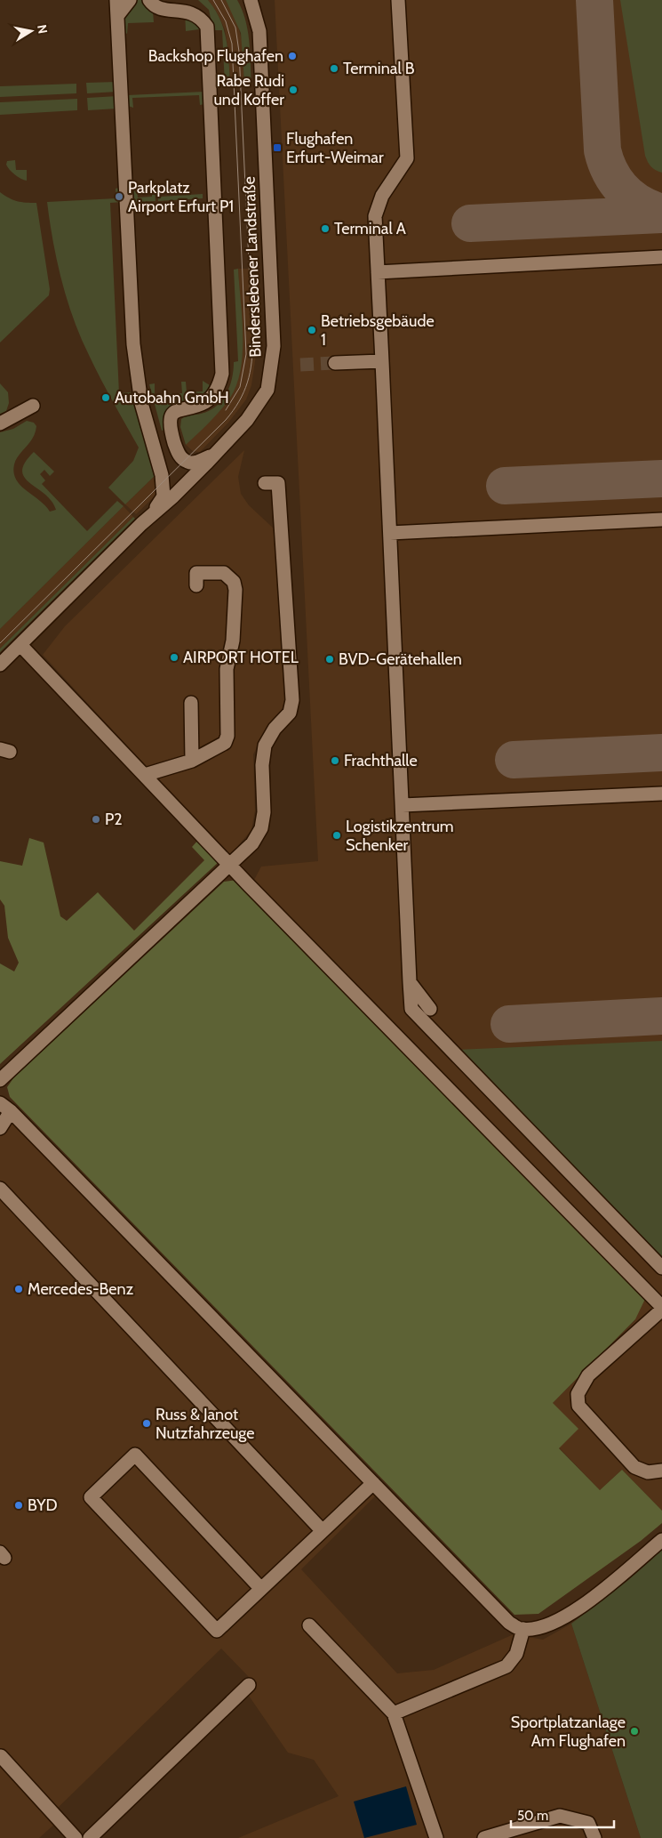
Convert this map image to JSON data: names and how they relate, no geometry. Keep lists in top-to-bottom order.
{
  "streets": {
    "street": ["Binderslebener Landstraße"]
  },
  "places": {
    "other": [
      "Backshop Flughafen",
      "Terminal B",
      "Rabe Rudi und Koffer",
      "Parkplatz Airport Erfurt P1",
      "Terminal A",
      "Betriebsgebäude 1",
      "Autobahn GmbH",
      "AIRPORT HOTEL",
      "BVD-Gerätehallen",
      "Frachthalle",
      "P2",
      "Logistikzentrum Schenker",
      "Mercedes-Benz",
      "Russ & Janot Nutzfahrzeuge",
      "BYD",
      "Sportplatzanlage Am Flughafen"
    ],
    "transit": ["Flughafen Erfurt-Weimar"]
  },
  "scale_bar": "50 m",
  "north": "right"
}
